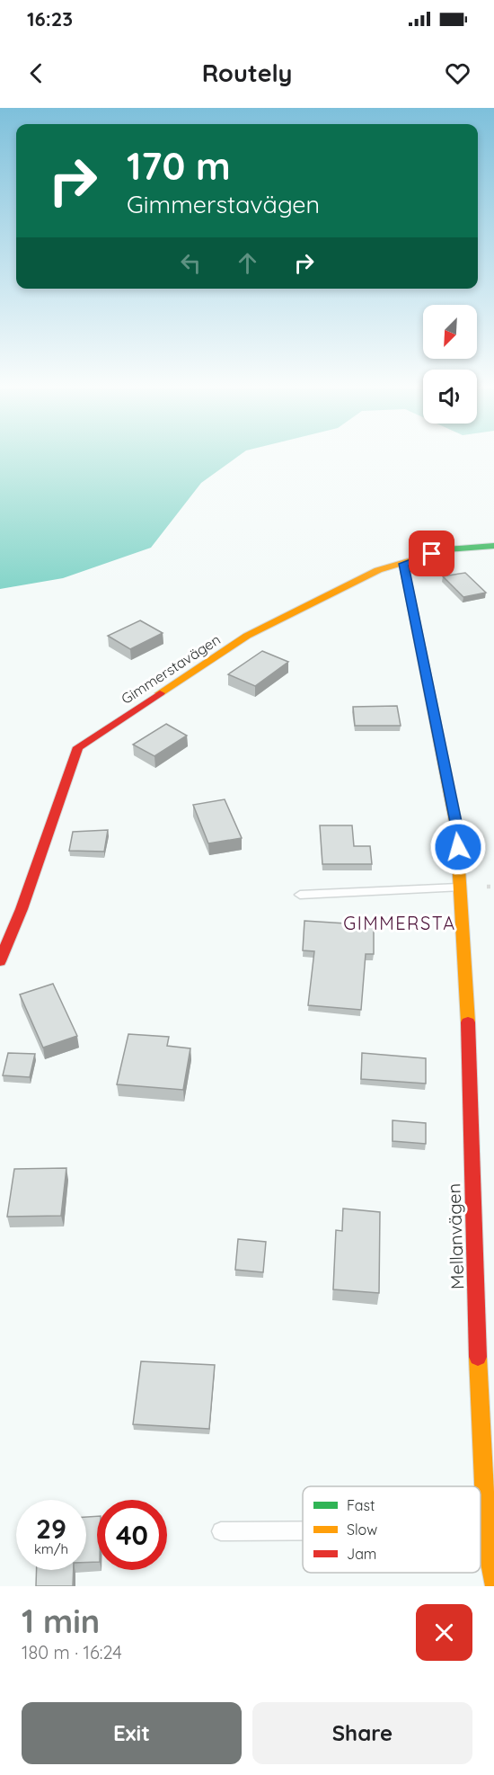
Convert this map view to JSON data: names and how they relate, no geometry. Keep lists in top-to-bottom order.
{
  "streets": {
    "street": ["Gimmerstavägen", "Mellanvägen"]
  },
  "crossings": [
    ["Gimmerstavägen", "Mellanvägen"]
  ],
  "districts": ["GIMMERSTA"],
  "legend": ["Fast", "Slow", "Jam"],
  "north": "bottom left",
  "page": {
    "status": "16:23",
    "header": "Routely",
    "turn": ["170 m", "Gimmerstavägen"],
    "speed": "29 km/h",
    "limit": "40",
    "heading": ["1 min", "180 m · 16:24"],
    "buttons": ["Exit", "Share"]
  }
}
